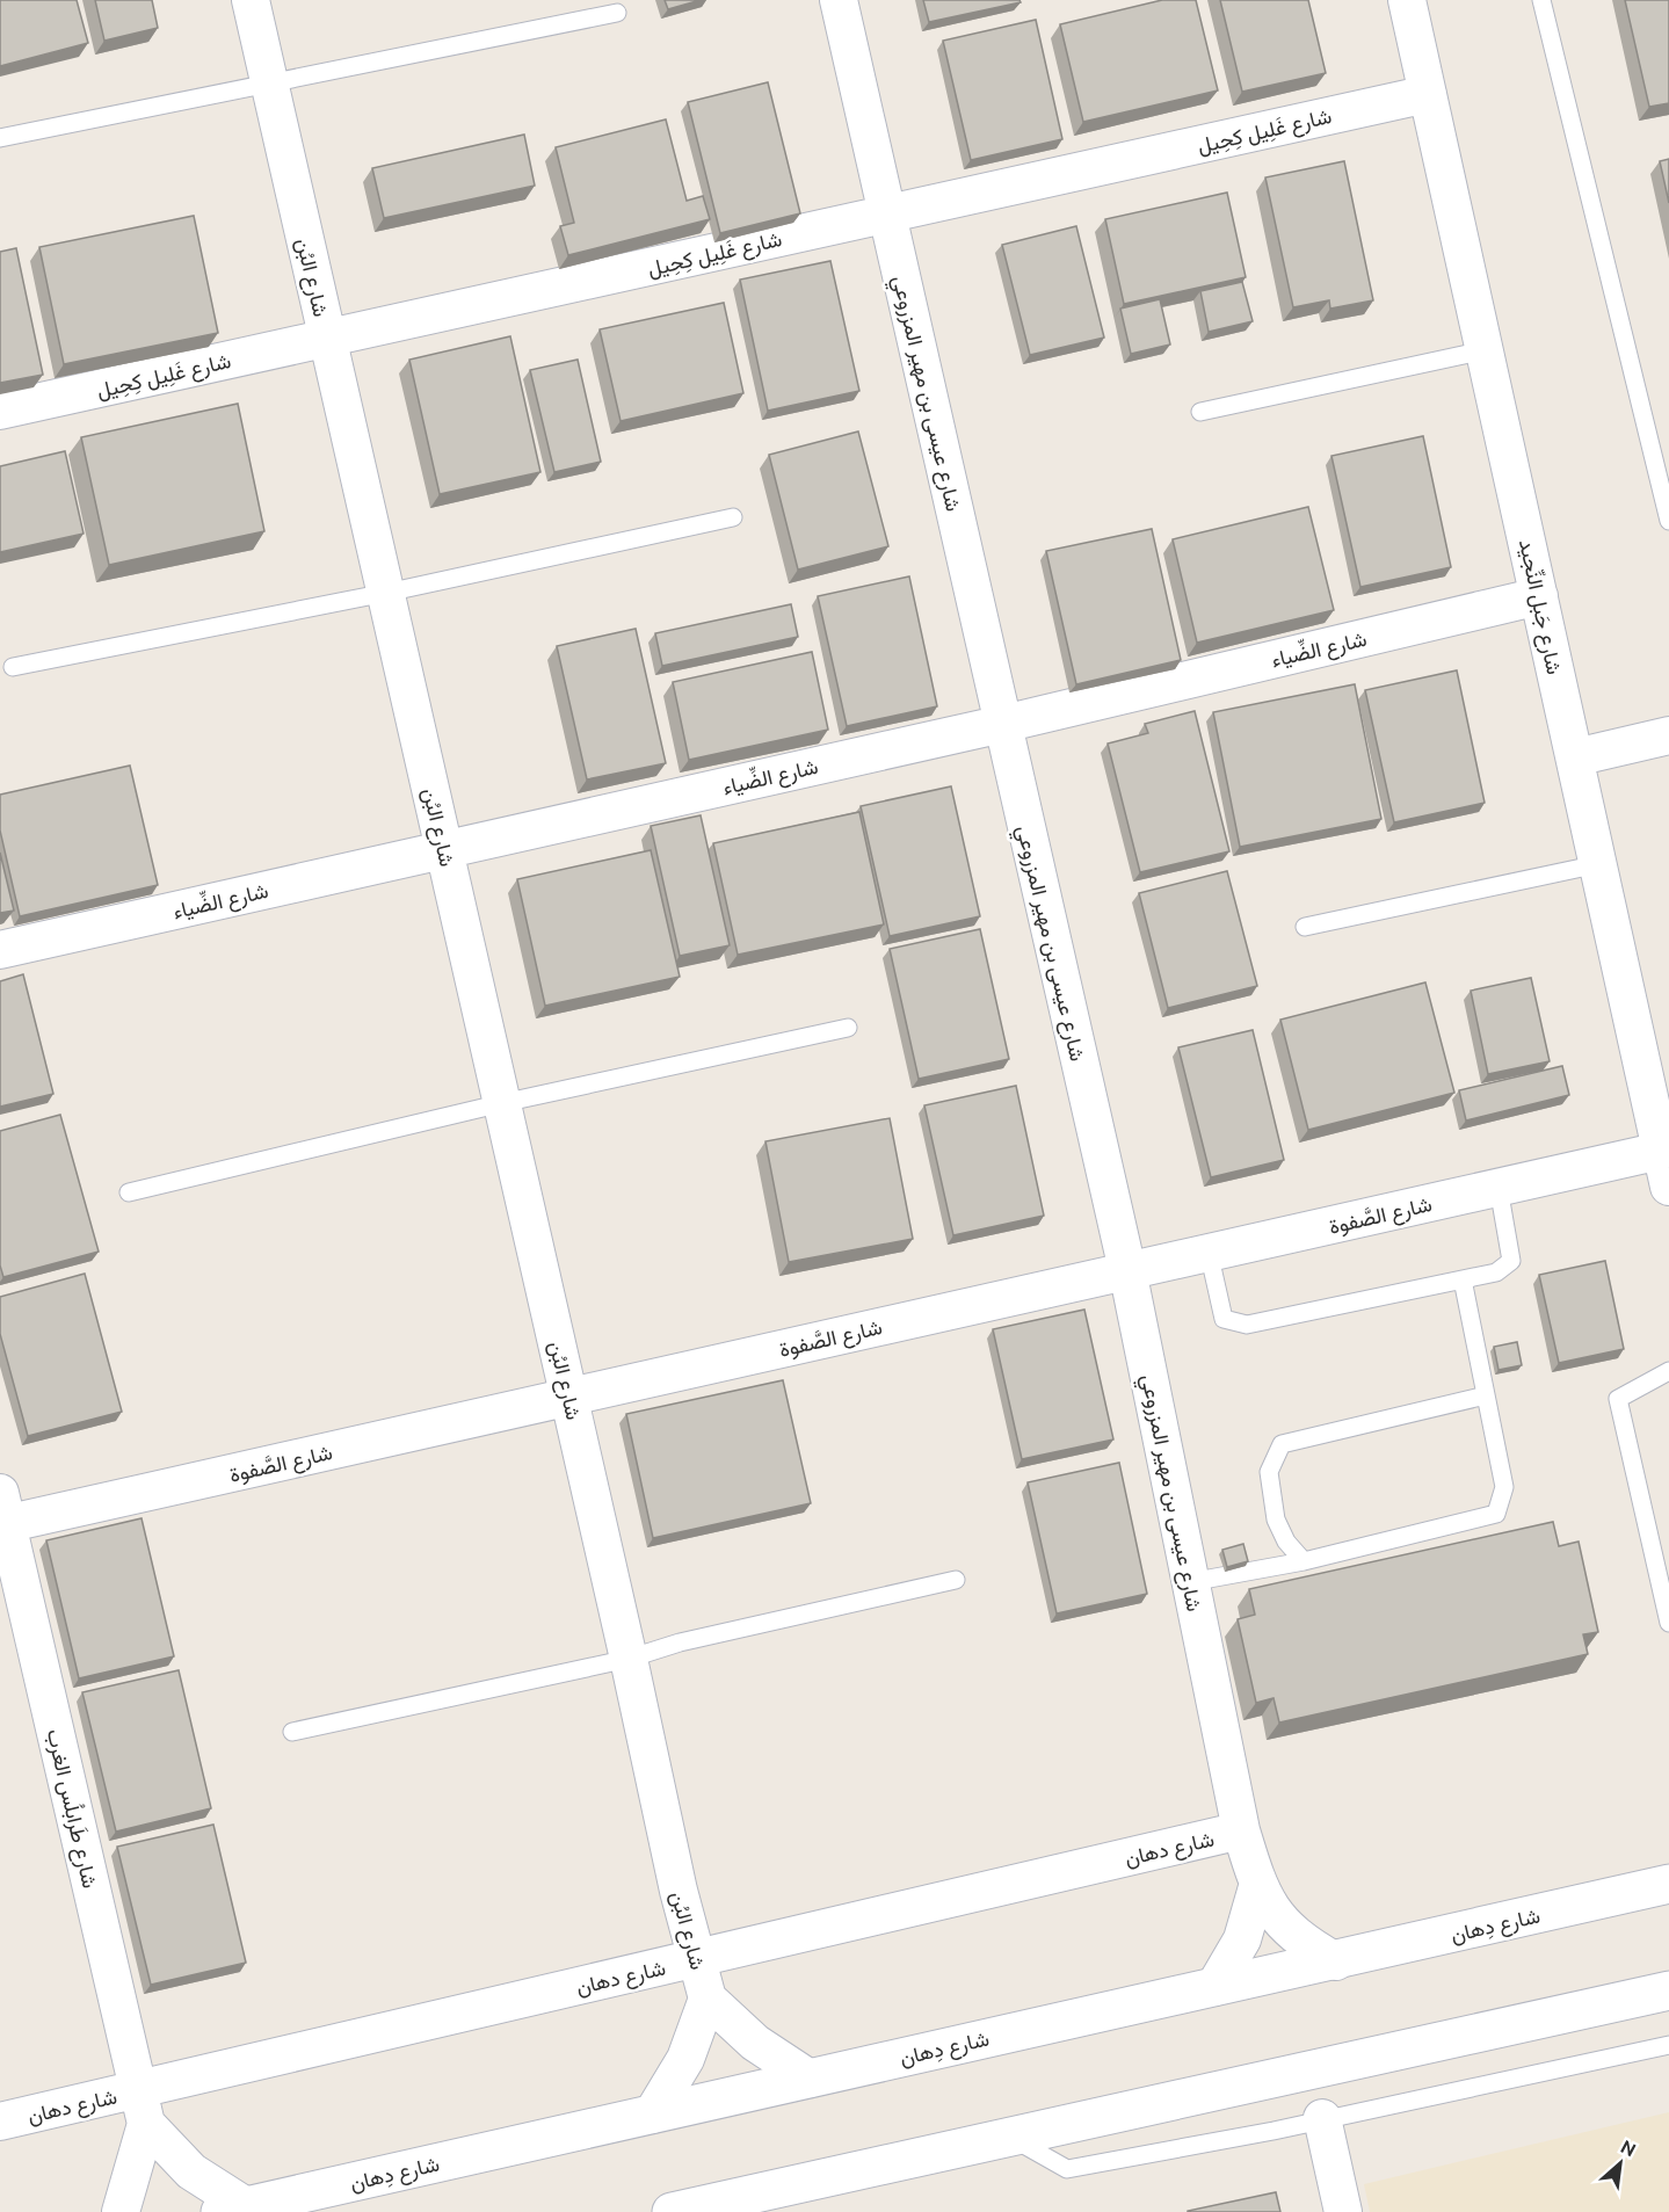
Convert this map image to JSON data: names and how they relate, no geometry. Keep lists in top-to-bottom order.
{
  "streets": {
    "street": [
      "شارع غَلِيل كِحِيل",
      "شارع البُن",
      "شارع عيسى بن مهير المزروعي",
      "شارع جَبل النِّجيد",
      "شارع الضِّياء",
      "شارع الصَّفوة",
      "شارع طَرابلُس الغرب",
      "شارع دهان",
      "شارع دِهان"
    ]
  },
  "crossings": [
    ["شارع غَلِيل كِحِيل", "شارع البُن"],
    ["شارع غَلِيل كِحِيل", "شارع عيسى بن مهير المزروعي"],
    ["شارع غَلِيل كِحِيل", "شارع جَبل النِّجيد"],
    ["شارع البُن", "شارع الضِّياء"],
    ["شارع البُن", "شارع الصَّفوة"],
    ["شارع البُن", "شارع دهان"],
    ["شارع البُن", "شارع دِهان"],
    ["شارع عيسى بن مهير المزروعي", "شارع الضِّياء"],
    ["شارع عيسى بن مهير المزروعي", "شارع الصَّفوة"],
    ["شارع عيسى بن مهير المزروعي", "شارع دهان"],
    ["شارع عيسى بن مهير المزروعي", "شارع دِهان"],
    ["شارع جَبل النِّجيد", "شارع الضِّياء"],
    ["شارع جَبل النِّجيد", "شارع الصَّفوة"],
    ["شارع الصَّفوة", "شارع طَرابلُس الغرب"],
    ["شارع طَرابلُس الغرب", "شارع دهان"]
  ],
  "north": "top right"
}
